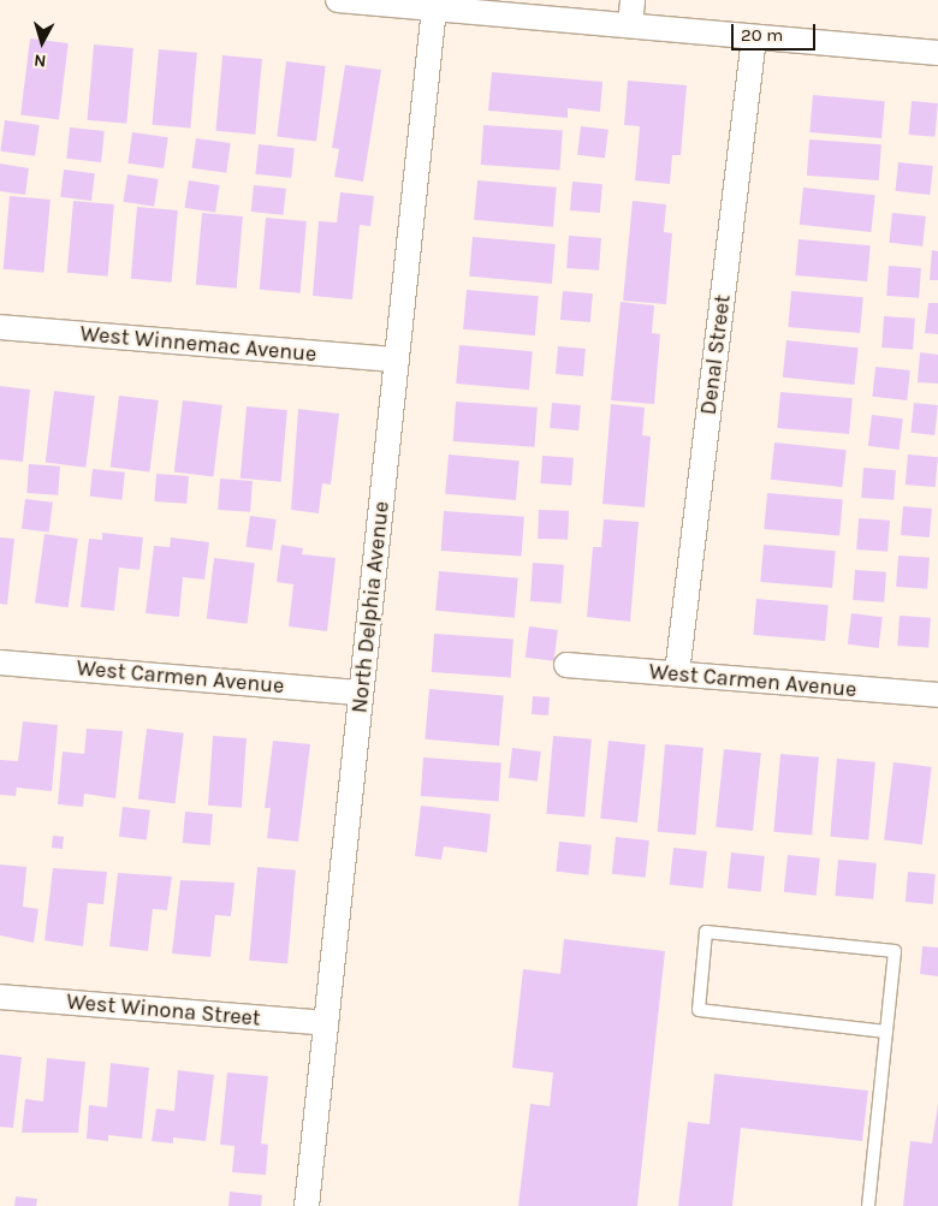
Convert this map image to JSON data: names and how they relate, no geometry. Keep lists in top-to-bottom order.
{
  "streets": {
    "street": [
      "West Winnemac Avenue",
      "Denal Street",
      "North Delphia Avenue",
      "West Carmen Avenue",
      "West Winona Street"
    ]
  },
  "crossings": [
    ["West Winnemac Avenue", "North Delphia Avenue"],
    ["Denal Street", "West Carmen Avenue"],
    ["North Delphia Avenue", "West Carmen Avenue"],
    ["North Delphia Avenue", "West Winona Street"]
  ],
  "scale_bar": "20 m",
  "north": "bottom"
}
